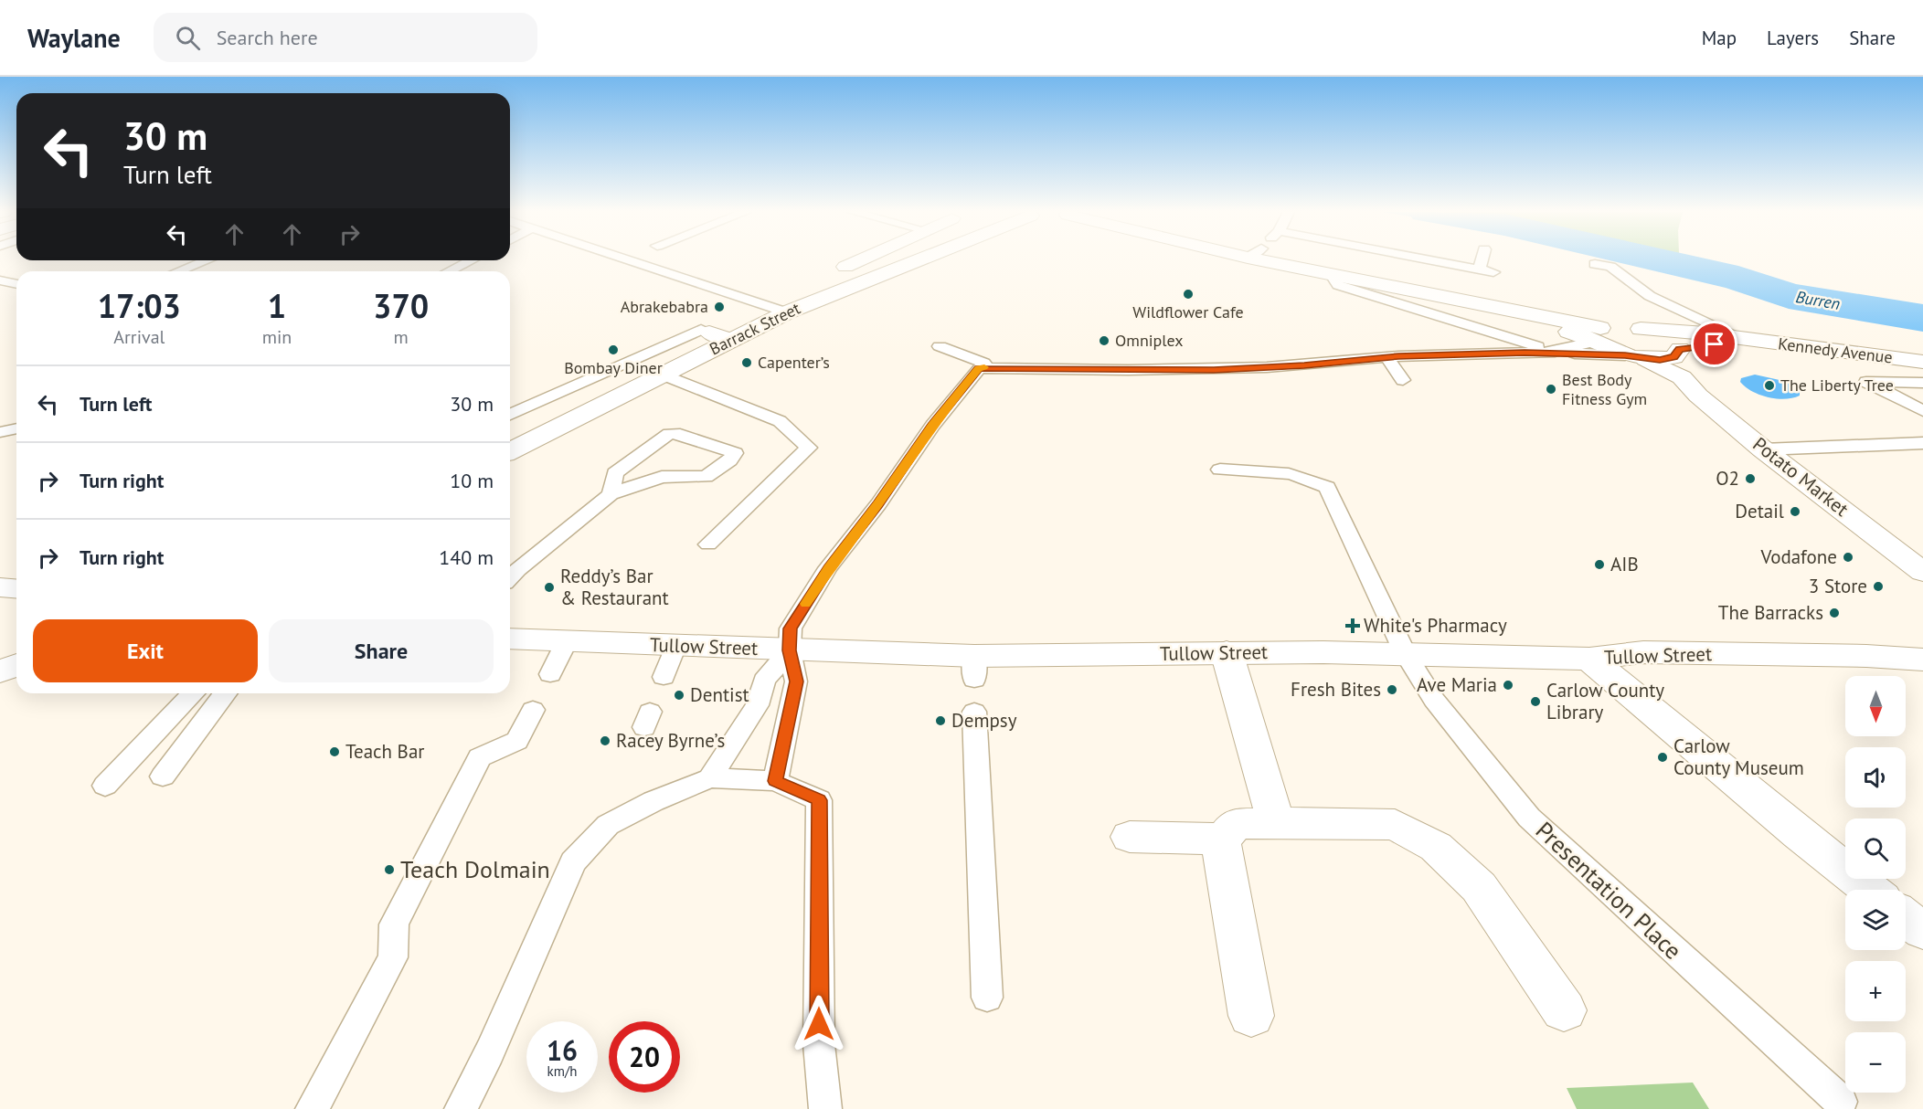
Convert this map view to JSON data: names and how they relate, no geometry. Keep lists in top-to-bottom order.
{
  "streets": {
    "main road": [
      "Barrack Street",
      "Kennedy Avenue",
      "Potato Market",
      "Tullow Street"
    ],
    "lane": ["Presentation Place"]
  },
  "crossings": [
    ["Kennedy Avenue", "Potato Market"],
    ["Tullow Street", "Presentation Place"]
  ],
  "water": ["Burren"],
  "places": {
    "other": [
      "Wildflower Cafe",
      "Abrakebabra",
      "Omniplex",
      "Bombay Diner",
      "Capenter’s",
      "The Liberty Tree",
      "Best Body Fitness Gym",
      "O2",
      "Detail",
      "Vodafone",
      "AIB",
      "3 Store",
      "Reddy’s Bar & Restaurant",
      "The Barracks",
      "Ave Maria",
      "Fresh Bites",
      "Dentist",
      "Carlow County Library",
      "Dempsy",
      "Racey Byrne’s",
      "Teach Bar",
      "Carlow County Museum",
      "Teach Dolmain"
    ],
    "health": ["White's Pharmacy"]
  },
  "north": "bottom",
  "page": {
    "header": "Waylane",
    "search": "Search here",
    "nav": ["Map", "Layers", "Share"],
    "turn": ["30 m", "Turn left"],
    "eta": [
      "17:03",
      "Arrival",
      "1",
      "min",
      "370",
      "m"
    ],
    "list": [
      {
        "name": "Turn left",
        "value": "30 m"
      },
      {
        "name": "Turn right",
        "value": "10 m"
      },
      {
        "name": "Turn right",
        "value": "140 m"
      }
    ],
    "buttons": ["Exit", "Share"],
    "map_buttons": ["+", "−"],
    "speed": "16 km/h",
    "limit": "20"
  }
}
